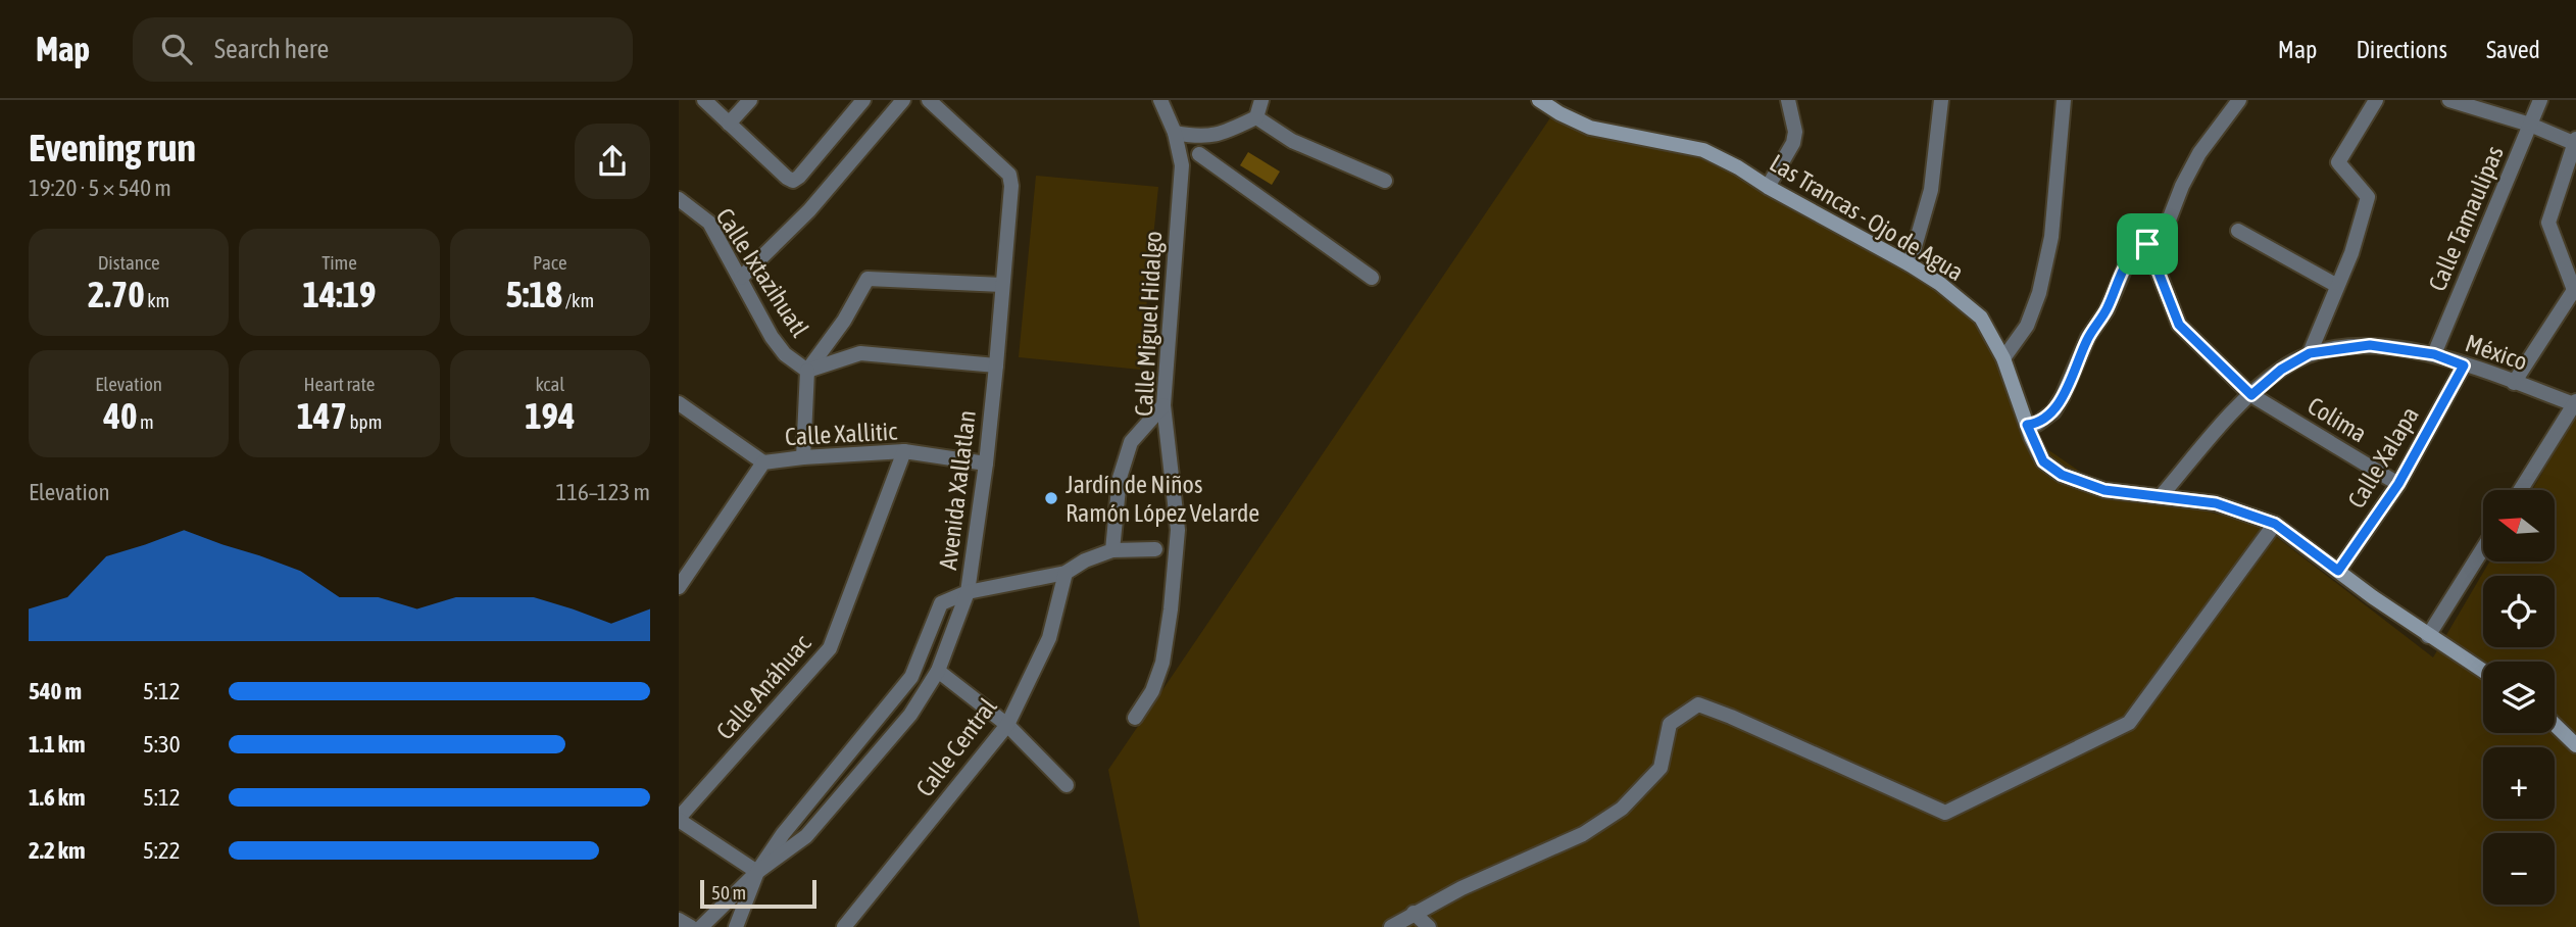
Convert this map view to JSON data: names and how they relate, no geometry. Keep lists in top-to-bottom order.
{
  "streets": {
    "street": [
      "Las Trancas - Ojo de Agua",
      "Calle Tamaulipas",
      "Calle Ixtazihuatl",
      "Calle Miguel Hidalgo",
      "México",
      "Colima",
      "Calle Xallitic",
      "Calle Xalapa",
      "Avenida Xallatlan",
      "Calle Anáhuac",
      "Calle Central"
    ]
  },
  "crossings": [
    ["Las Trancas - Ojo de Agua", "México"],
    ["Las Trancas - Ojo de Agua", "Calle Xalapa"],
    ["Calle Tamaulipas", "México"],
    ["México", "Colima"],
    ["México", "Calle Xalapa"],
    ["Colima", "Calle Xalapa"],
    ["Calle Xallitic", "Avenida Xallatlan"],
    ["Calle Xallitic", "Calle Anáhuac"]
  ],
  "places": ["Jardín de Niños Ramón López Velarde"],
  "scale_bar": "50 m",
  "north": "left",
  "page": {
    "header": "Map",
    "search": "Search here",
    "nav": ["Map", "Directions", "Saved"],
    "heading": ["Evening run", "19:20 · 5 × 540 m"],
    "stats": [
      ["Distance", "2.70 km"],
      ["Time", "14:19"],
      ["Pace", "5:18 /km"],
      ["Elevation", "40 m"],
      ["Heart rate", "147 bpm"],
      ["kcal", "194"]
    ],
    "chart": ["Elevation", "116–123 m"],
    "map_buttons": ["+", "−"],
    "list": [
      {
        "name": "540 m",
        "note": "5:12"
      },
      {
        "name": "1.1 km",
        "note": "5:30"
      },
      {
        "name": "1.6 km",
        "note": "5:12"
      },
      {
        "name": "2.2 km",
        "note": "5:22"
      }
    ],
    "scale": "50 m"
  }
}
